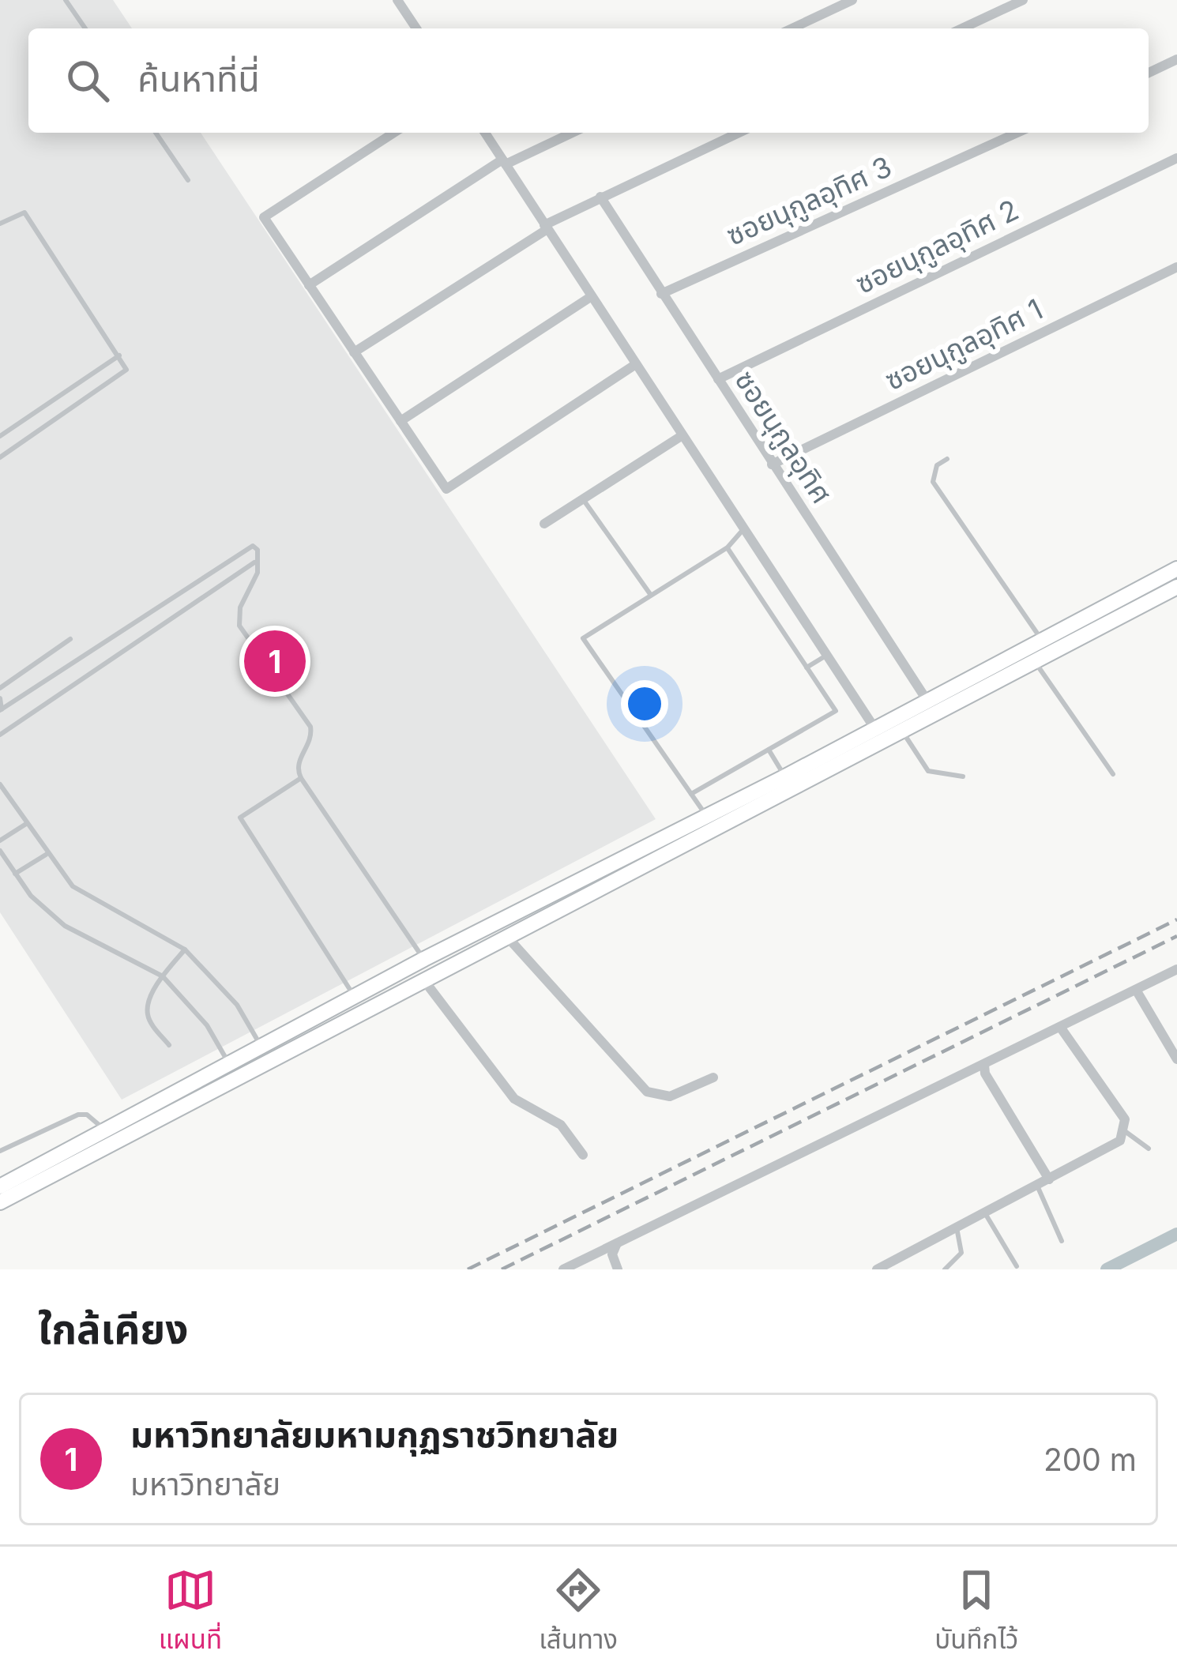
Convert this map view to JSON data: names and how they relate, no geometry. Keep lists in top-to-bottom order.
{
  "streets": {
    "street": [
      "ซอยนุกูลอุทิศ 3",
      "ซอยนุกูลอุทิศ 2",
      "ซอยนุกูลอุทิศ 1",
      "ซอยนุกูลอุทิศ"
    ]
  },
  "crossings": [
    ["ซอยนุกูลอุทิศ 3", "ซอยนุกูลอุทิศ"],
    ["ซอยนุกูลอุทิศ 2", "ซอยนุกูลอุทิศ"],
    ["ซอยนุกูลอุทิศ 1", "ซอยนุกูลอุทิศ"]
  ],
  "page": {
    "search": "ค้นหาที่นี่",
    "pins": "1",
    "heading": "ใกล้เคียง",
    "list": [
      {
        "mark": "1",
        "name": "มหาวิทยาลัยมหามกุฏราชวิทยาลัย",
        "note": "มหาวิทยาลัย",
        "value": "200 m"
      }
    ],
    "nav": ["แผนที่", "เส้นทาง", "บันทึกไว้"]
  }
}
